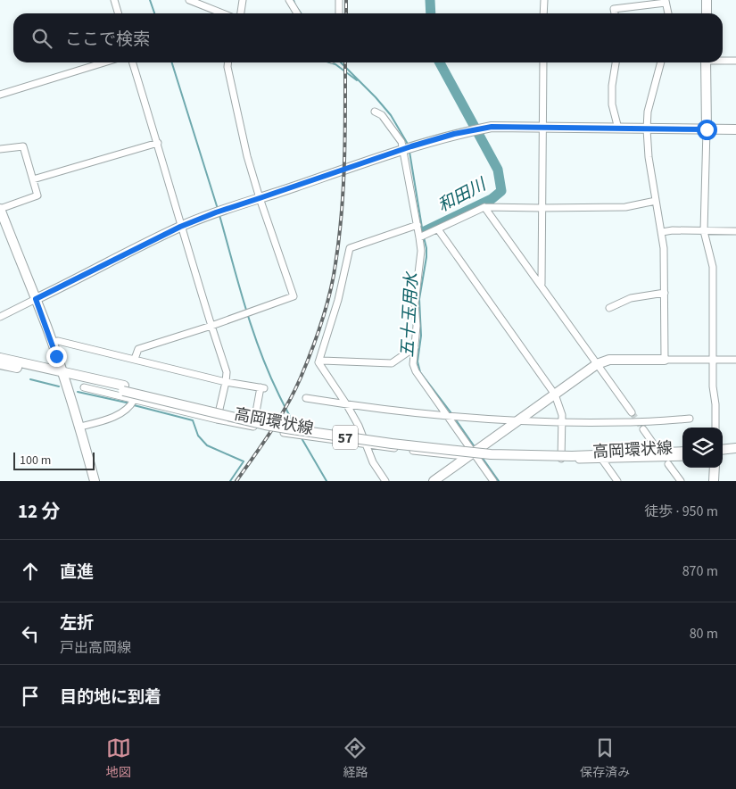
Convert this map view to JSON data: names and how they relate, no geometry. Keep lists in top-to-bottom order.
{
  "streets": {
    "main road": ["高岡環状線", "57"]
  },
  "water": ["和田川", "五十玉用水"],
  "scale_bar": "100 m",
  "page": {
    "search": "ここで検索",
    "scale": "100 m",
    "heading": ["12 分", "徒歩 · 950 m"],
    "list": [
      ["直進", "870 m"],
      ["左折", "戸出高岡線", "80 m"],
      "目的地に到着"
    ],
    "nav": ["地図", "経路", "保存済み"]
  }
}
